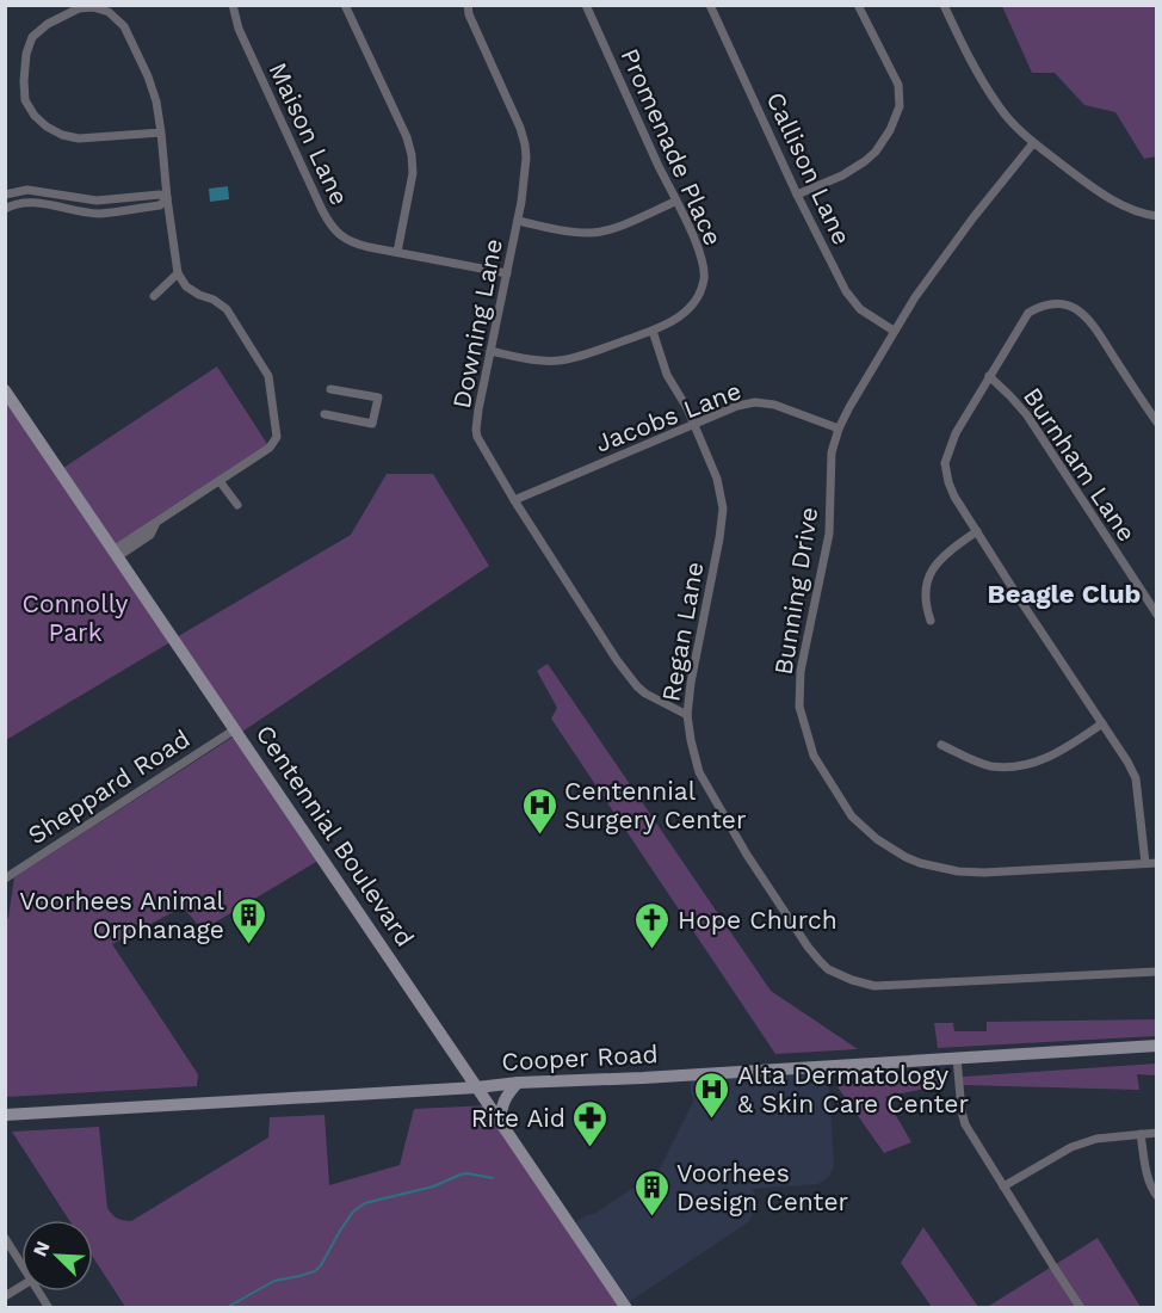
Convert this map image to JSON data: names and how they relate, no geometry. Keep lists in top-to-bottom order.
{
  "streets": {
    "street": [
      "Maison Lane",
      "Promenade Place",
      "Callison Lane",
      "Downing Lane",
      "Jacobs Lane",
      "Burnham Lane",
      "Bunning Drive",
      "Regan Lane",
      "Sheppard Road",
      "Centennial Boulevard",
      "Cooper Road"
    ]
  },
  "crossings": [
    ["Maison Lane", "Downing Lane"],
    ["Promenade Place", "Downing Lane"],
    ["Promenade Place", "Regan Lane"],
    ["Callison Lane", "Bunning Drive"],
    ["Downing Lane", "Jacobs Lane"],
    ["Downing Lane", "Regan Lane"],
    ["Jacobs Lane", "Bunning Drive"],
    ["Jacobs Lane", "Regan Lane"],
    ["Sheppard Road", "Centennial Boulevard"],
    ["Centennial Boulevard", "Cooper Road"]
  ],
  "districts": ["Beagle Club"],
  "parks": ["Connolly Park"],
  "places": {
    "hospital": ["Centennial Surgery Center", "Alta Dermatology & Skin Care Center"],
    "building": ["Voorhees Animal Orphanage", "Voorhees Design Center"],
    "church": ["Hope Church"],
    "pharmacy": ["Rite Aid"]
  },
  "north": "top left"
}
